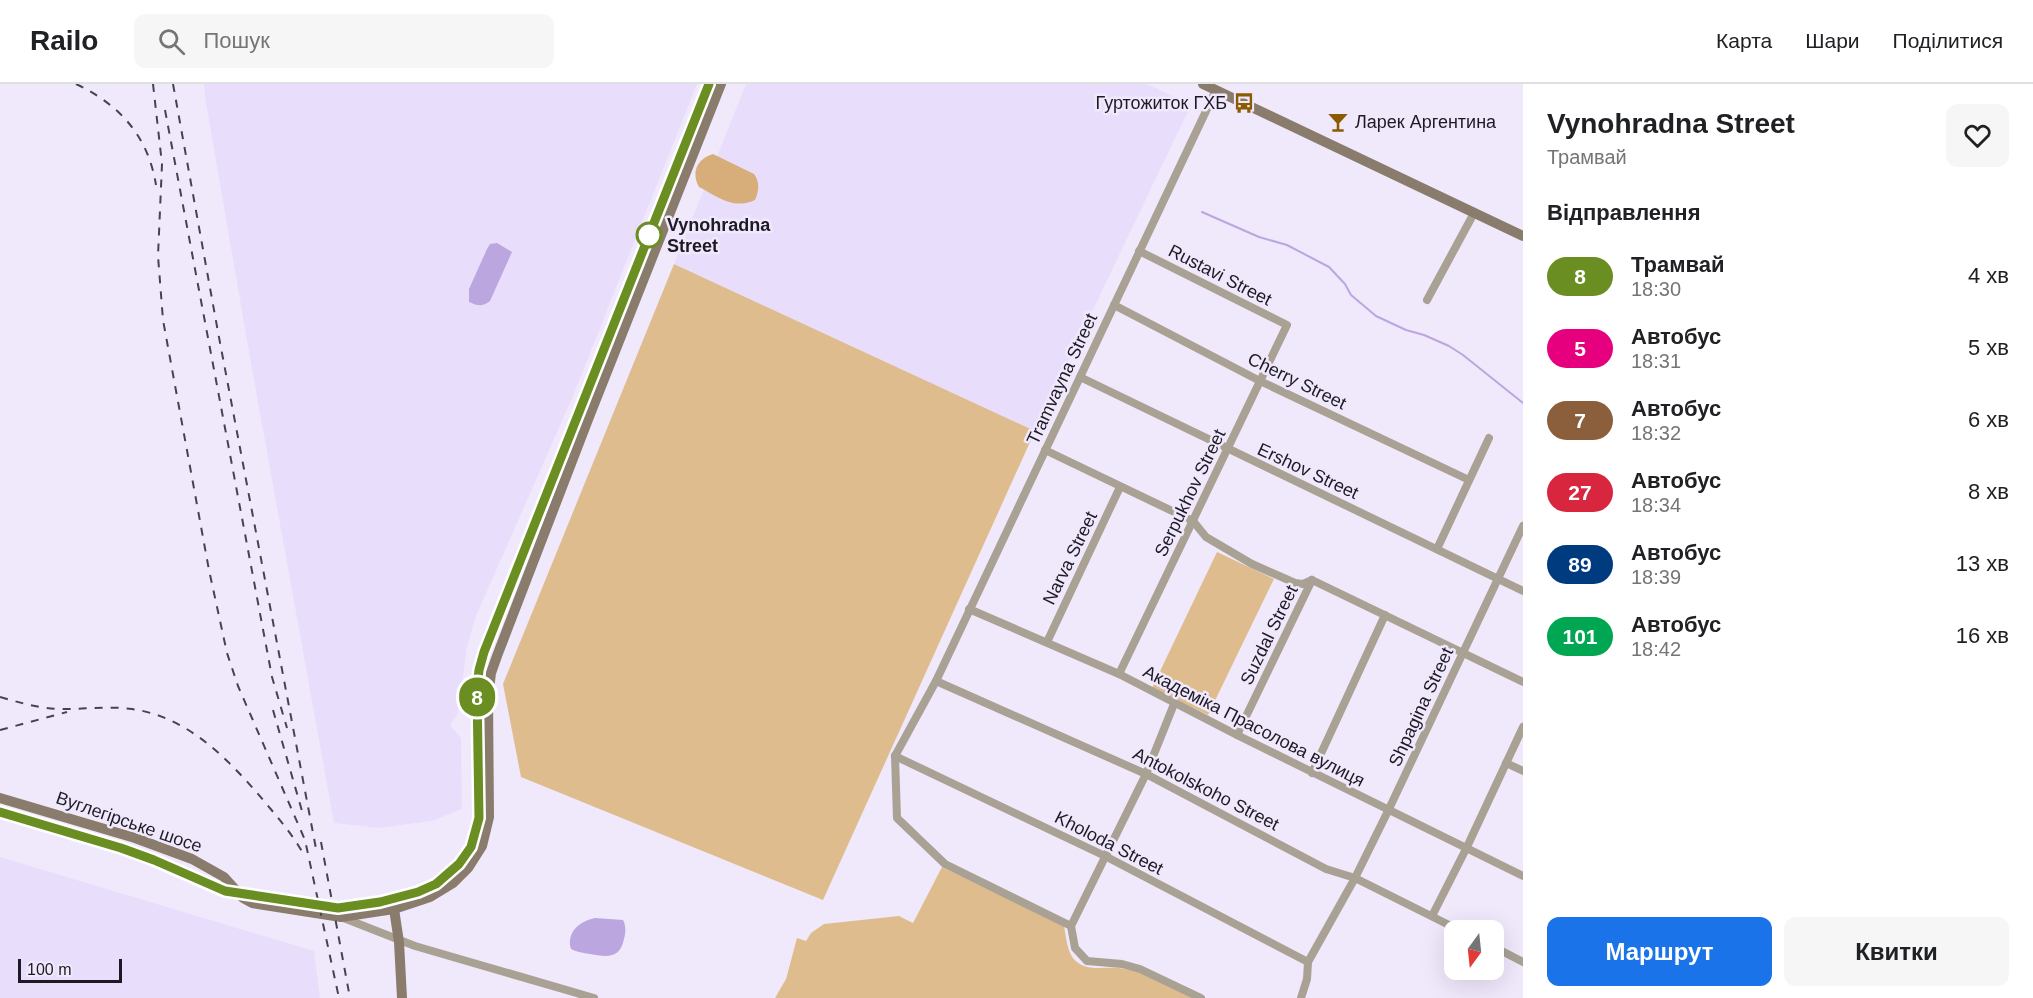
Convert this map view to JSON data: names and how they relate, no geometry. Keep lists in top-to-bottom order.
{
  "streets": {
    "street": [
      "Rustavi Street",
      "Tramvayna Street",
      "Cherry Street",
      "Ershov Street",
      "Serpukhov Street",
      "Narva Street",
      "Suzdal Street",
      "Shpagina Street",
      "Академіка Прасолова вулиця",
      "Antokolskoho Street",
      "Вуглегірське шосе",
      "Kholoda Street"
    ]
  },
  "crossings": [
    ["Rustavi Street", "Tramvayna Street"],
    ["Rustavi Street", "Serpukhov Street"],
    ["Tramvayna Street", "Cherry Street"],
    ["Tramvayna Street", "Ershov Street"],
    ["Tramvayna Street", "Академіка Прасолова вулиця"],
    ["Tramvayna Street", "Antokolskoho Street"],
    ["Tramvayna Street", "Kholoda Street"],
    ["Cherry Street", "Serpukhov Street"],
    ["Ershov Street", "Serpukhov Street"],
    ["Ershov Street", "Shpagina Street"],
    ["Serpukhov Street", "Академіка Прасолова вулиця"],
    ["Narva Street", "Академіка Прасолова вулиця"],
    ["Suzdal Street", "Академіка Прасолова вулиця"],
    ["Shpagina Street", "Академіка Прасолова вулиця"],
    ["Shpagina Street", "Antokolskoho Street"],
    ["Shpagina Street", "Kholoda Street"]
  ],
  "places": {
    "bus stop": ["Гуртожиток ГХБ"],
    "bar": ["Ларек Аргентина"],
    "other": ["Vynohradna Street"]
  },
  "lines": ["tram line 8"],
  "scale_bar": "100 m",
  "north": "bottom",
  "page": {
    "header": "Railo",
    "search": "Пошук",
    "nav": ["Карта", "Шари", "Поділитися"],
    "on_map": "8",
    "heading": [
      ["Vynohradna Street", "Трамвай"],
      "Відправлення"
    ],
    "list": [
      {
        "mark": "8",
        "name": "Трамвай",
        "note": "18:30",
        "value": "4 хв"
      },
      {
        "mark": "5",
        "name": "Автобус",
        "note": "18:31",
        "value": "5 хв"
      },
      {
        "mark": "7",
        "name": "Автобус",
        "note": "18:32",
        "value": "6 хв"
      },
      {
        "mark": "27",
        "name": "Автобус",
        "note": "18:34",
        "value": "8 хв"
      },
      {
        "mark": "89",
        "name": "Автобус",
        "note": "18:39",
        "value": "13 хв"
      },
      {
        "mark": "101",
        "name": "Автобус",
        "note": "18:42",
        "value": "16 хв"
      }
    ],
    "buttons": ["Маршрут", "Квитки"],
    "scale": "100 m"
  }
}
